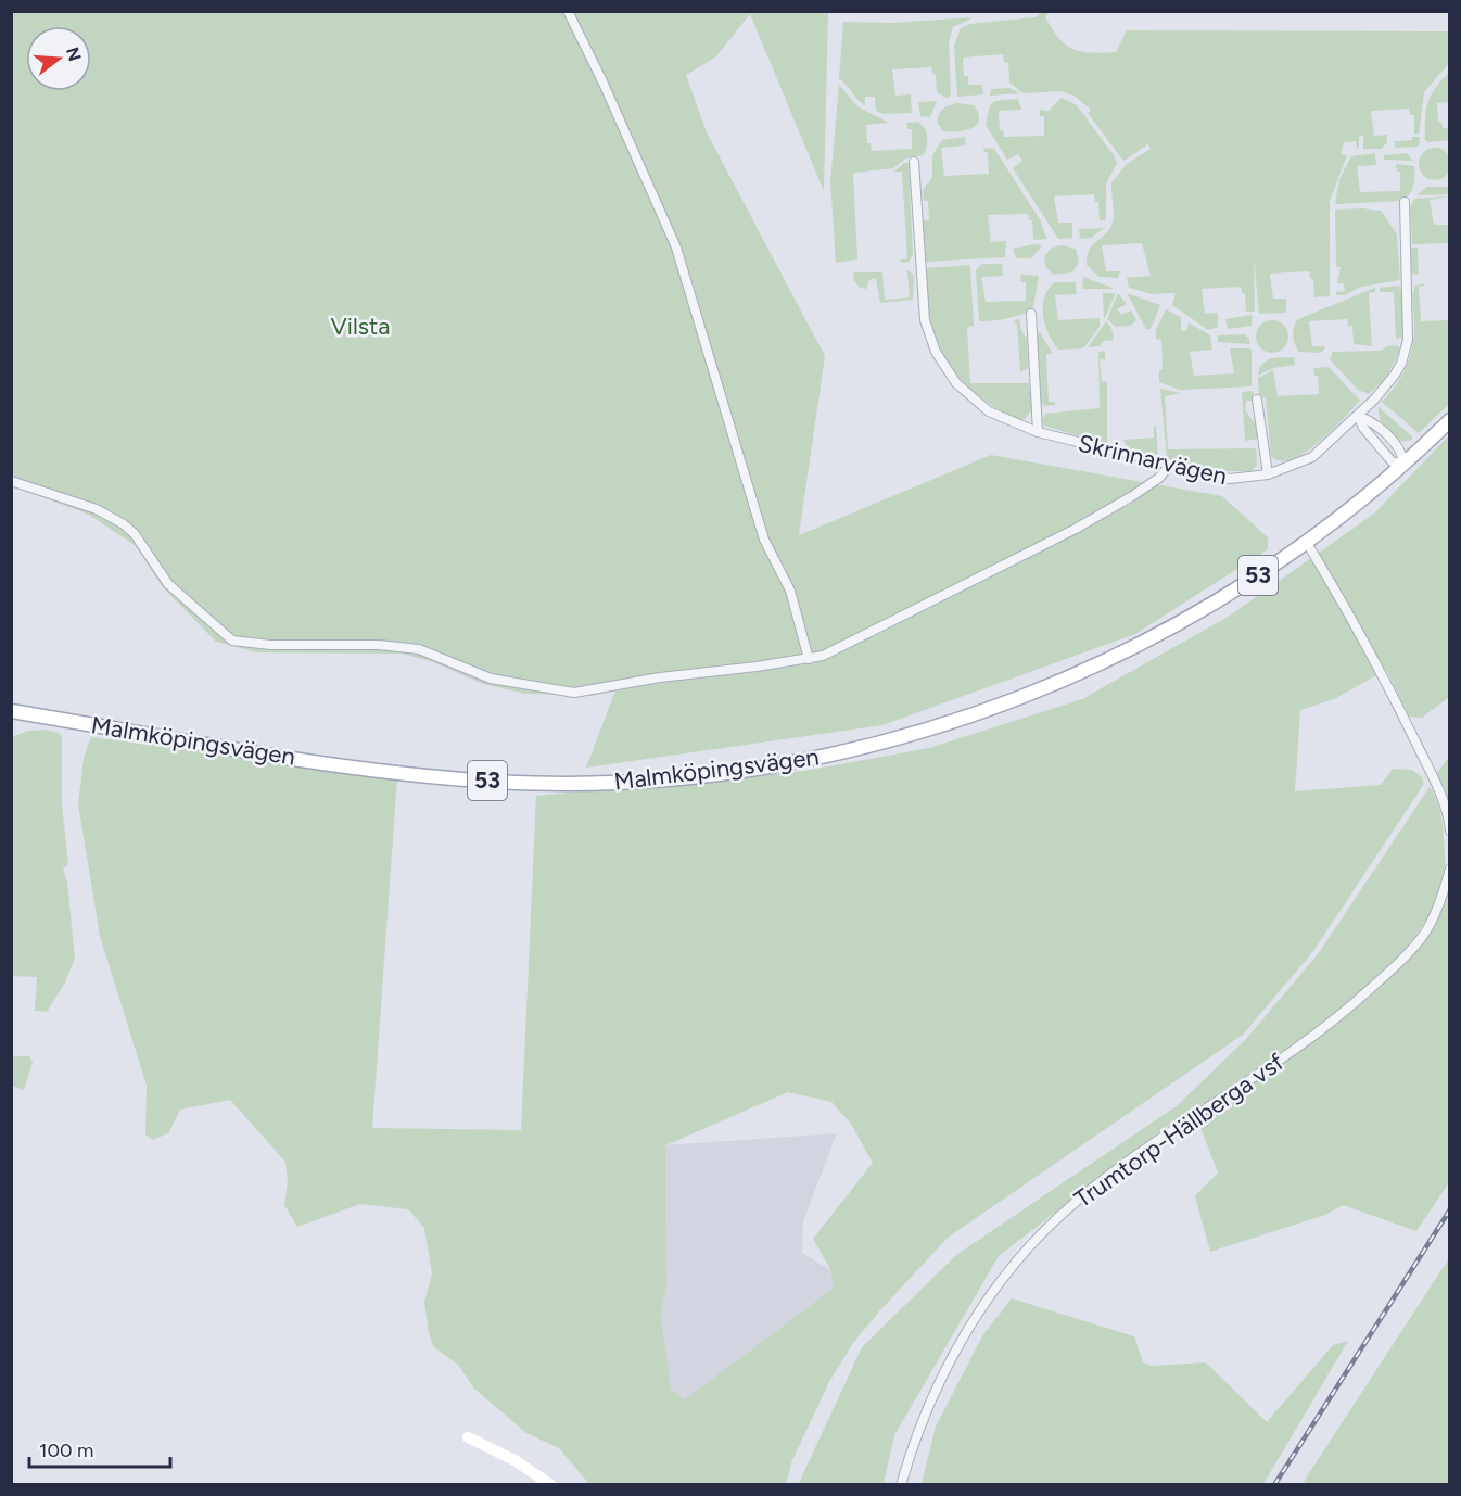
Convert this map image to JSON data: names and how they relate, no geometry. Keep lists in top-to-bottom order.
{
  "streets": {
    "main road": ["53", "Malmköpingsvägen"],
    "street": ["Skrinnarvägen", "Trumtorp-Hällberga vsf"]
  },
  "parks": ["Vilsta"],
  "scale_bar": "100 m",
  "north": "right"
}
